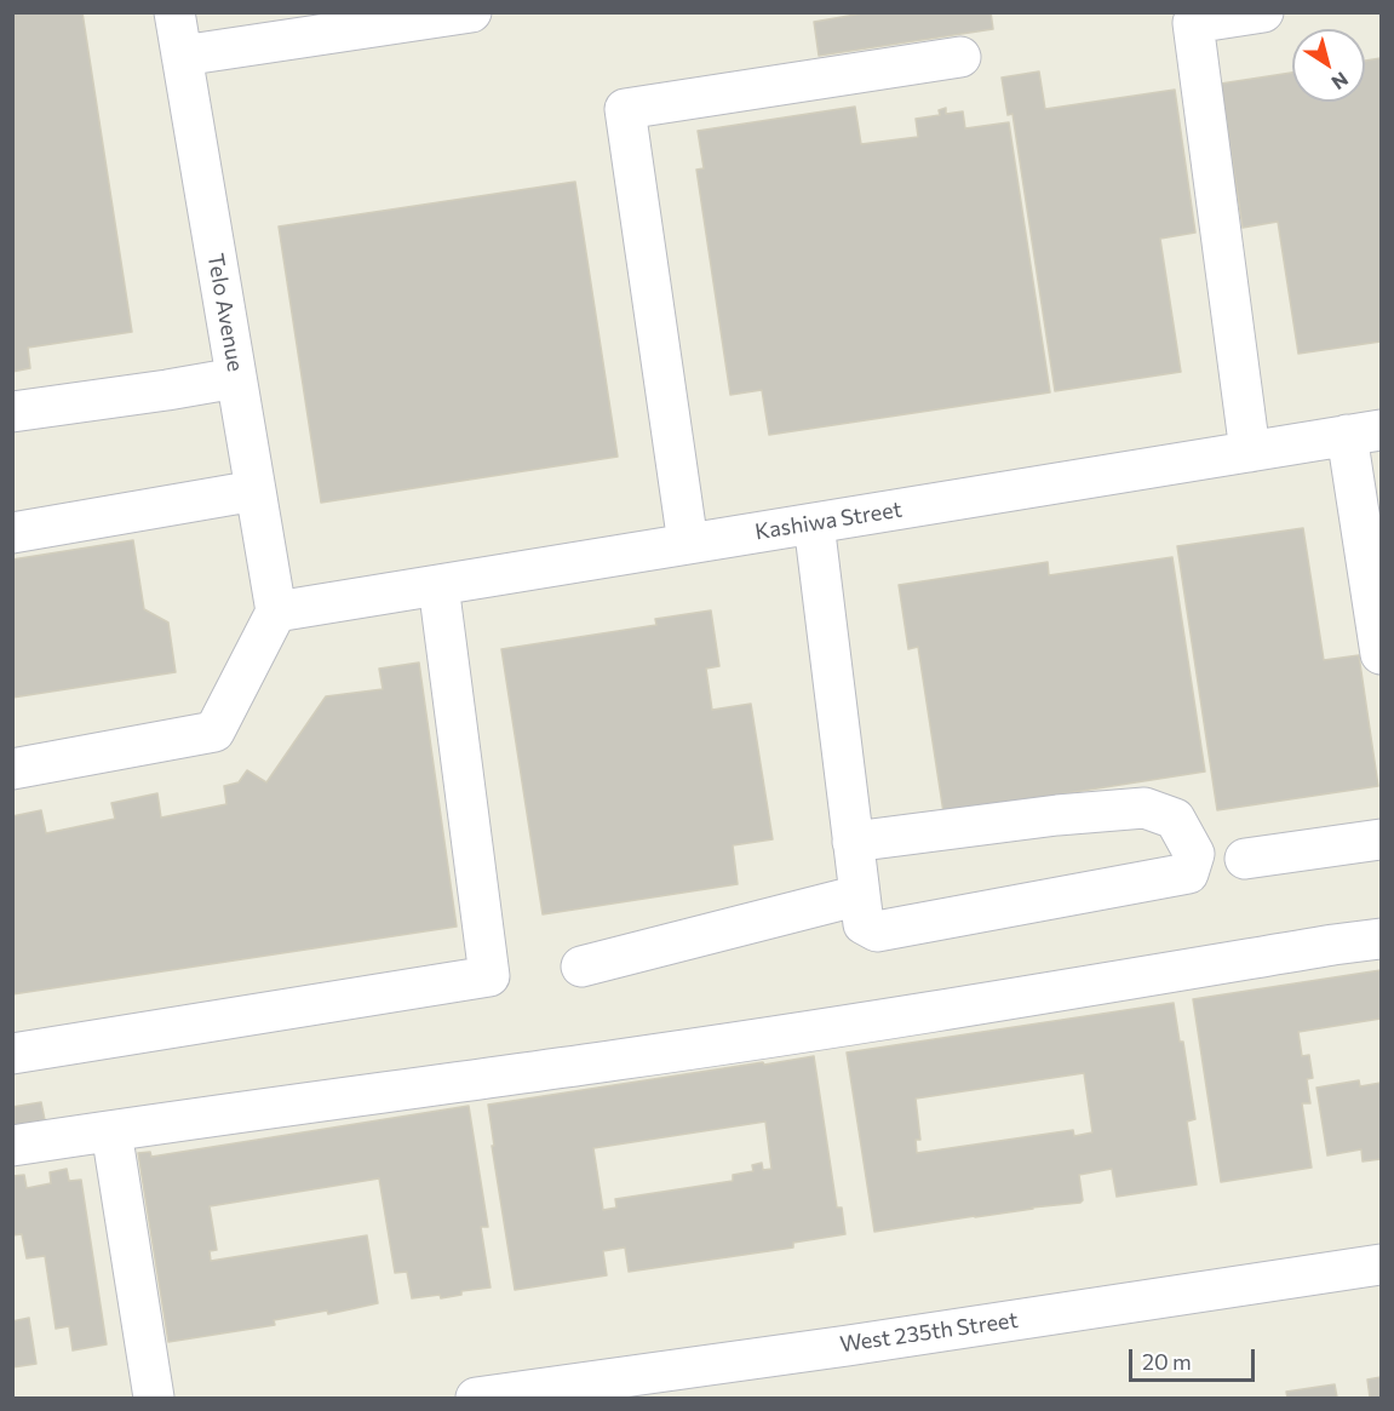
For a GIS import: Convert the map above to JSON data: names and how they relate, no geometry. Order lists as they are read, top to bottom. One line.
{"streets":{"street":["Telo Avenue","Kashiwa Street","West 235th Street"]},"crossings":[["Telo Avenue","Kashiwa Street"]],"scale_bar":"20 m","north":"bottom right"}
